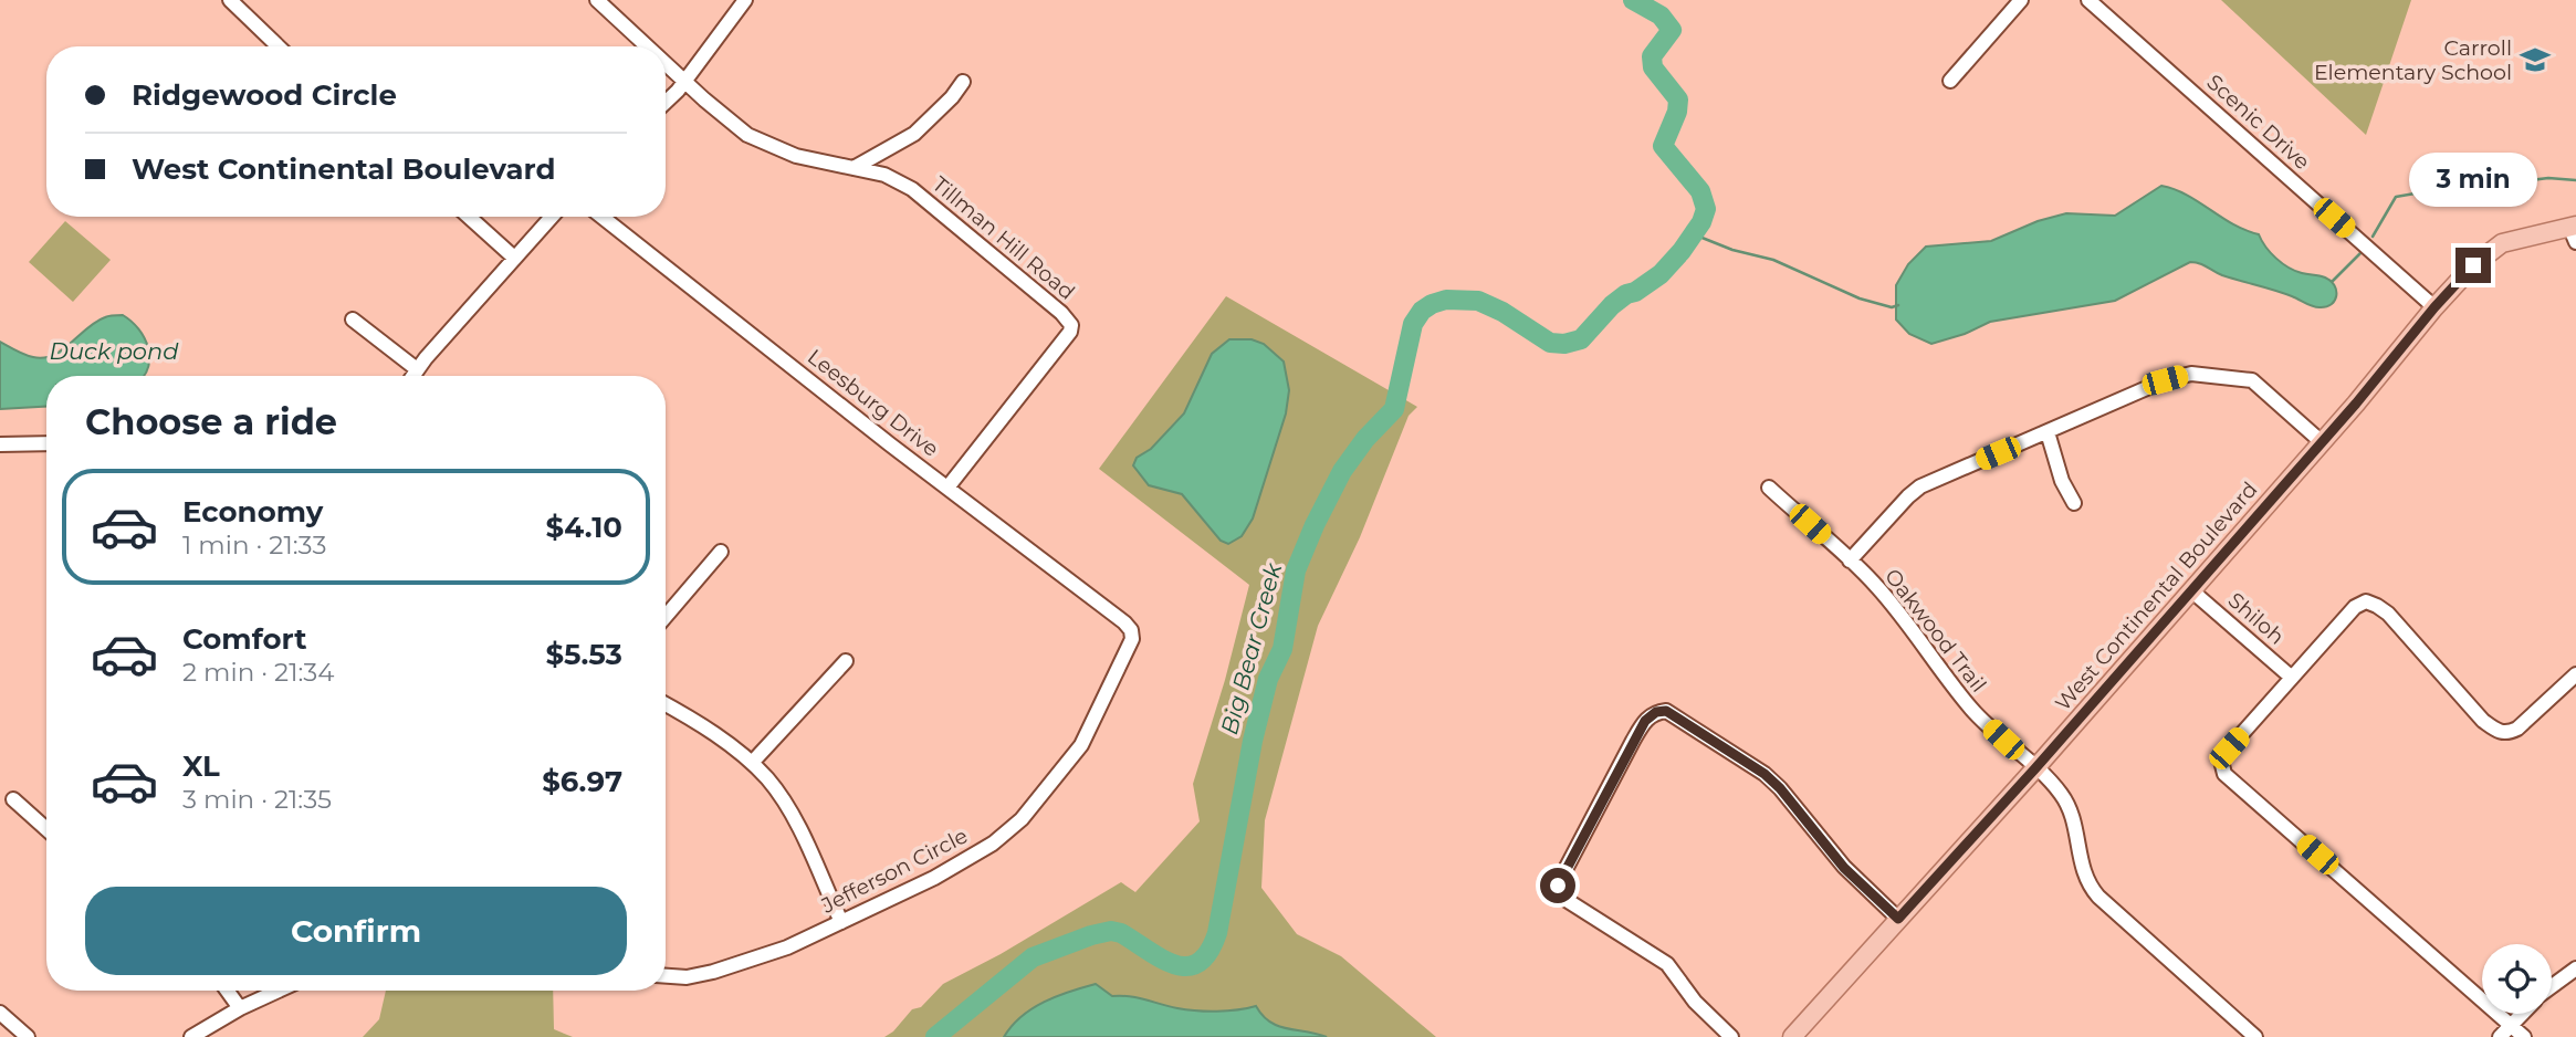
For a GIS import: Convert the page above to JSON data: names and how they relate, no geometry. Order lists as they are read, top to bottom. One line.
{"streets":{"main road":["West Continental Boulevard"],"street":["Scenic Drive","Tillman Hill Road","Leesburg Drive","Shiloh","Oakwood Trail","Jefferson Circle"]},"crossings":[["Scenic Drive","West Continental Boulevard"],["Tillman Hill Road","Leesburg Drive"],["Leesburg Drive","Jefferson Circle"],["West Continental Boulevard","Shiloh"],["West Continental Boulevard","Oakwood Trail"]],"water":["Duck pond","Big Bear Creek"],"places":{"school or university":["Carroll Elementary School"]},"page":{"banner":["Ridgewood Circle","West Continental Boulevard"],"bubble":"3 min","heading":"Choose a ride","list":[{"name":"Economy","note":"1 min · 21:33","value":"$4.10"},{"name":"Comfort","note":"2 min · 21:34","value":"$5.53"},{"name":"XL","note":"3 min · 21:35","value":"$6.97"}],"buttons":"Confirm"}}
